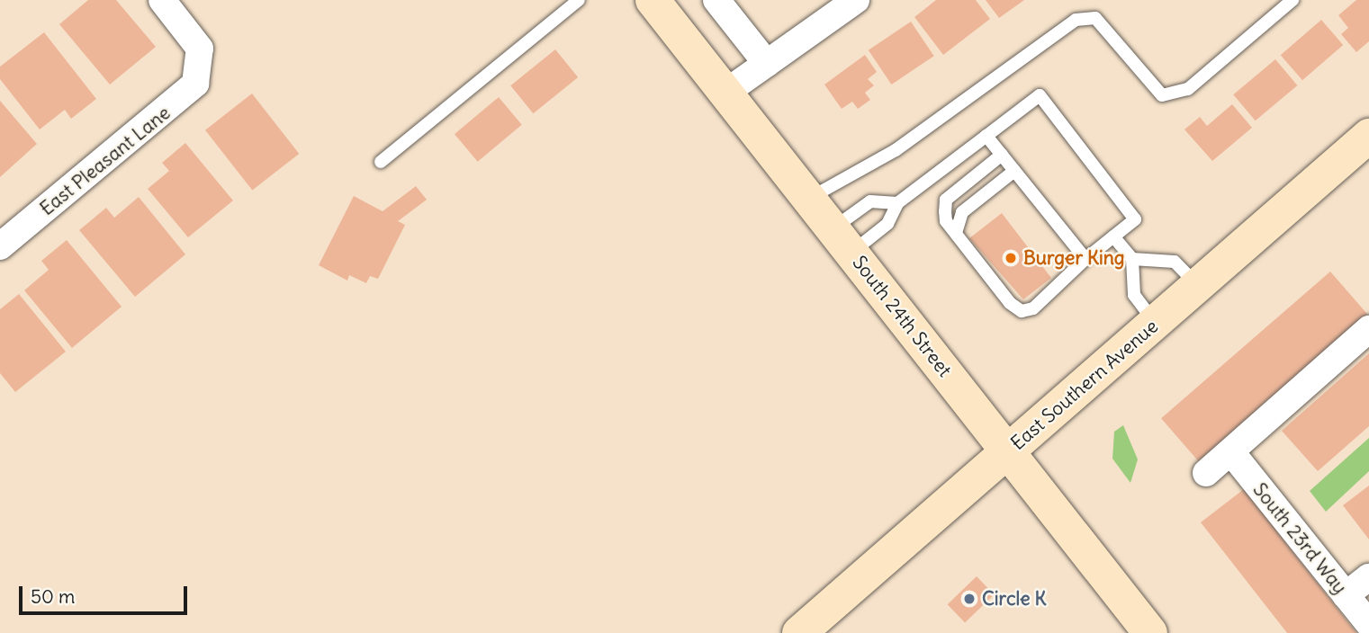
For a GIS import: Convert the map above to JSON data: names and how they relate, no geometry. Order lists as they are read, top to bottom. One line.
{"streets":{"main road":["South 24th Street","East Southern Avenue"],"street":["East Pleasant Lane","South 23rd Way"]},"crossings":[["South 24th Street","East Southern Avenue"]],"places":["Burger King","Circle K"],"scale_bar":"50 m"}
